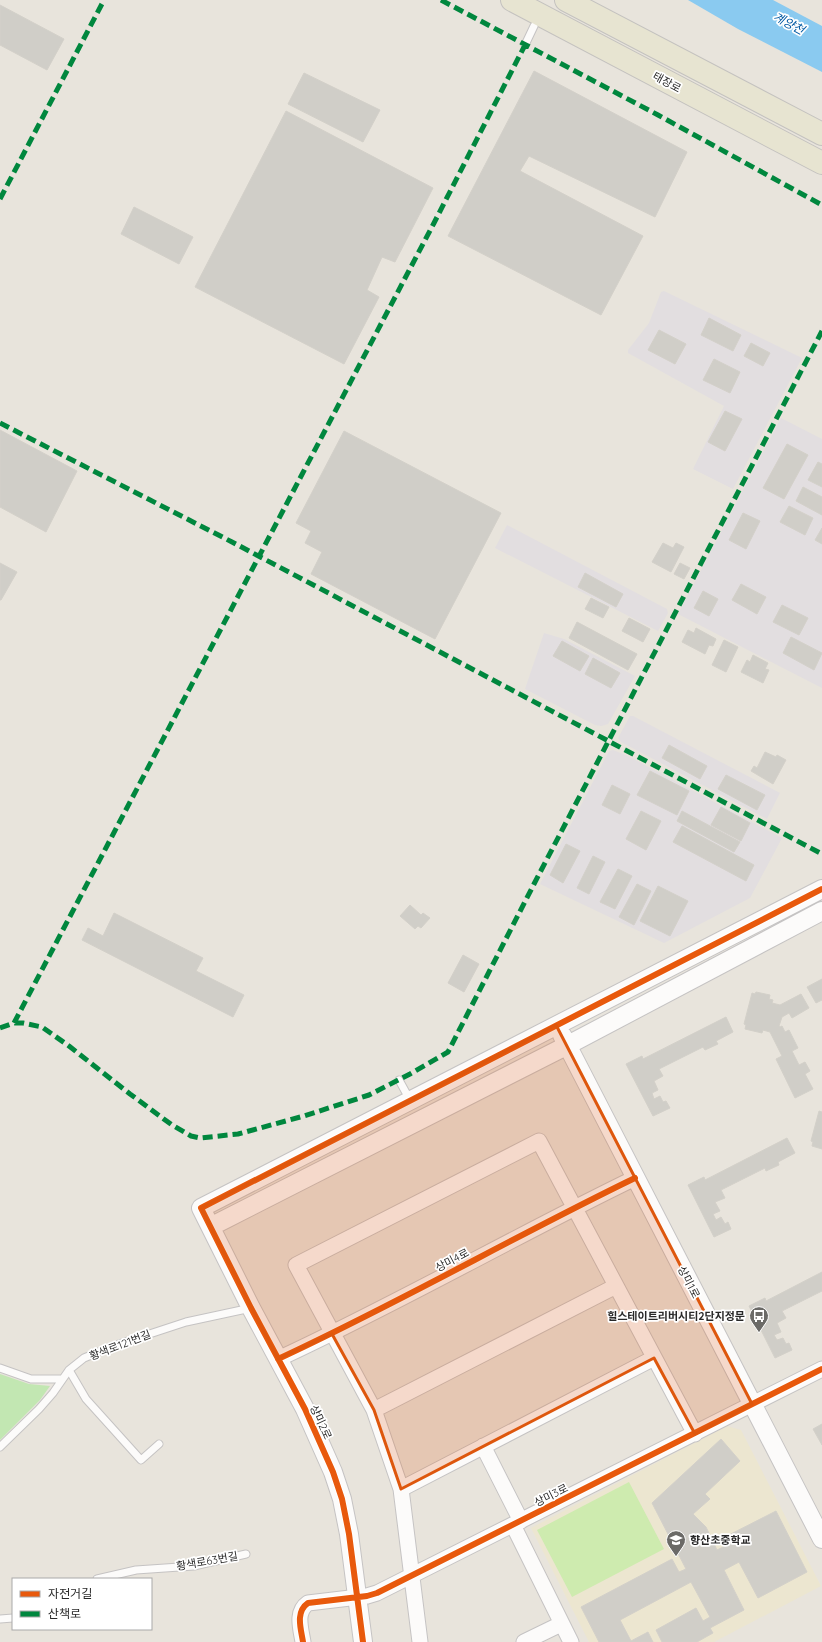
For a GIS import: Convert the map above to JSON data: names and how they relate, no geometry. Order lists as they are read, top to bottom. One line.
{"streets":{"main road":["태장로"],"street":["상미4로","상미1로","상미2로","상미3로"],"lane":["황색로121번길","황색로63번길"]},"crossings":[["상미4로","상미1로"],["상미4로","상미2로"],["상미1로","상미3로"],["황색로121번길","상미2로"],["상미2로","상미3로"]],"water":["계양천"],"places":{"bus stop":["힐스테이트리버시티2단지정문"],"school or university":["향산초중학교"]},"legend":["자전거길","산책로"]}
